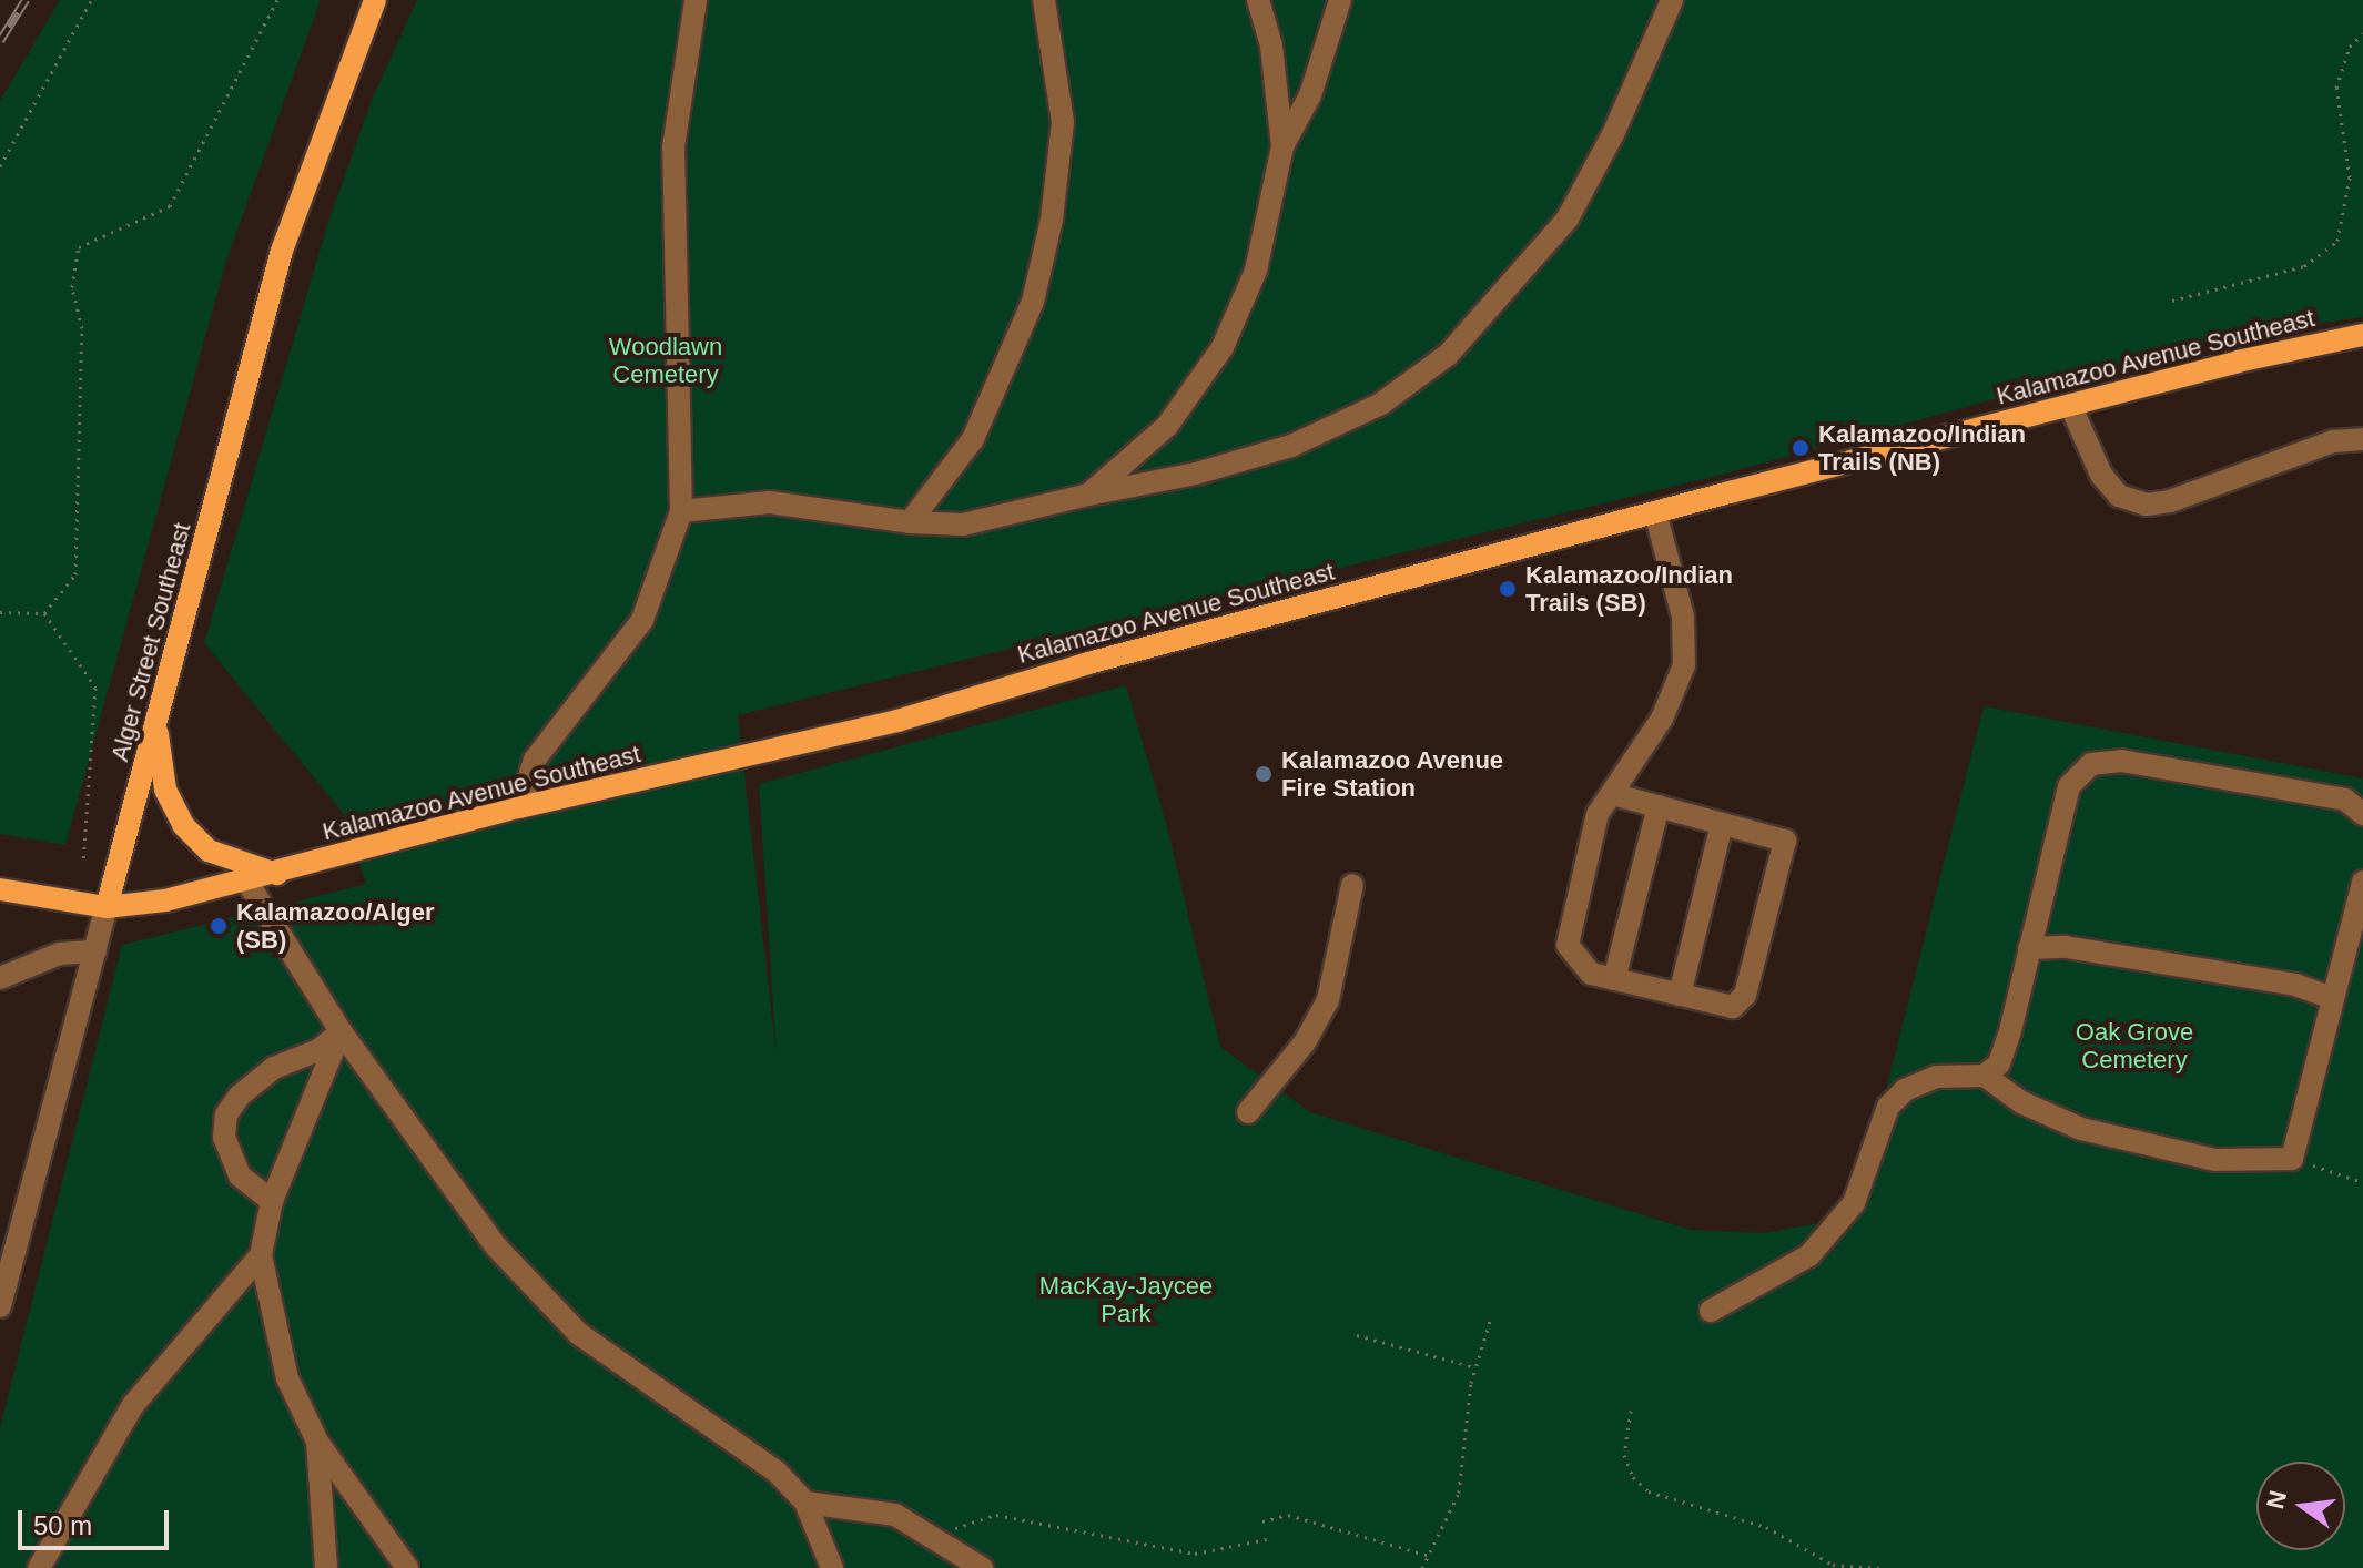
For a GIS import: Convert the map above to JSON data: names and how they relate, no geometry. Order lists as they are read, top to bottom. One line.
{"streets":{"main road":["Kalamazoo Avenue Southeast","Alger Street Southeast"]},"crossings":[["Kalamazoo Avenue Southeast","Alger Street Southeast"]],"parks":["Woodlawn Cemetery","Oak Grove Cemetery","MacKay-Jaycee Park"],"places":["Kalamazoo/Indian Trails (NB)","Kalamazoo/Indian Trails (SB)","Kalamazoo Avenue Fire Station","Kalamazoo/Alger (SB)"],"scale_bar":"50 m","north":"left"}
